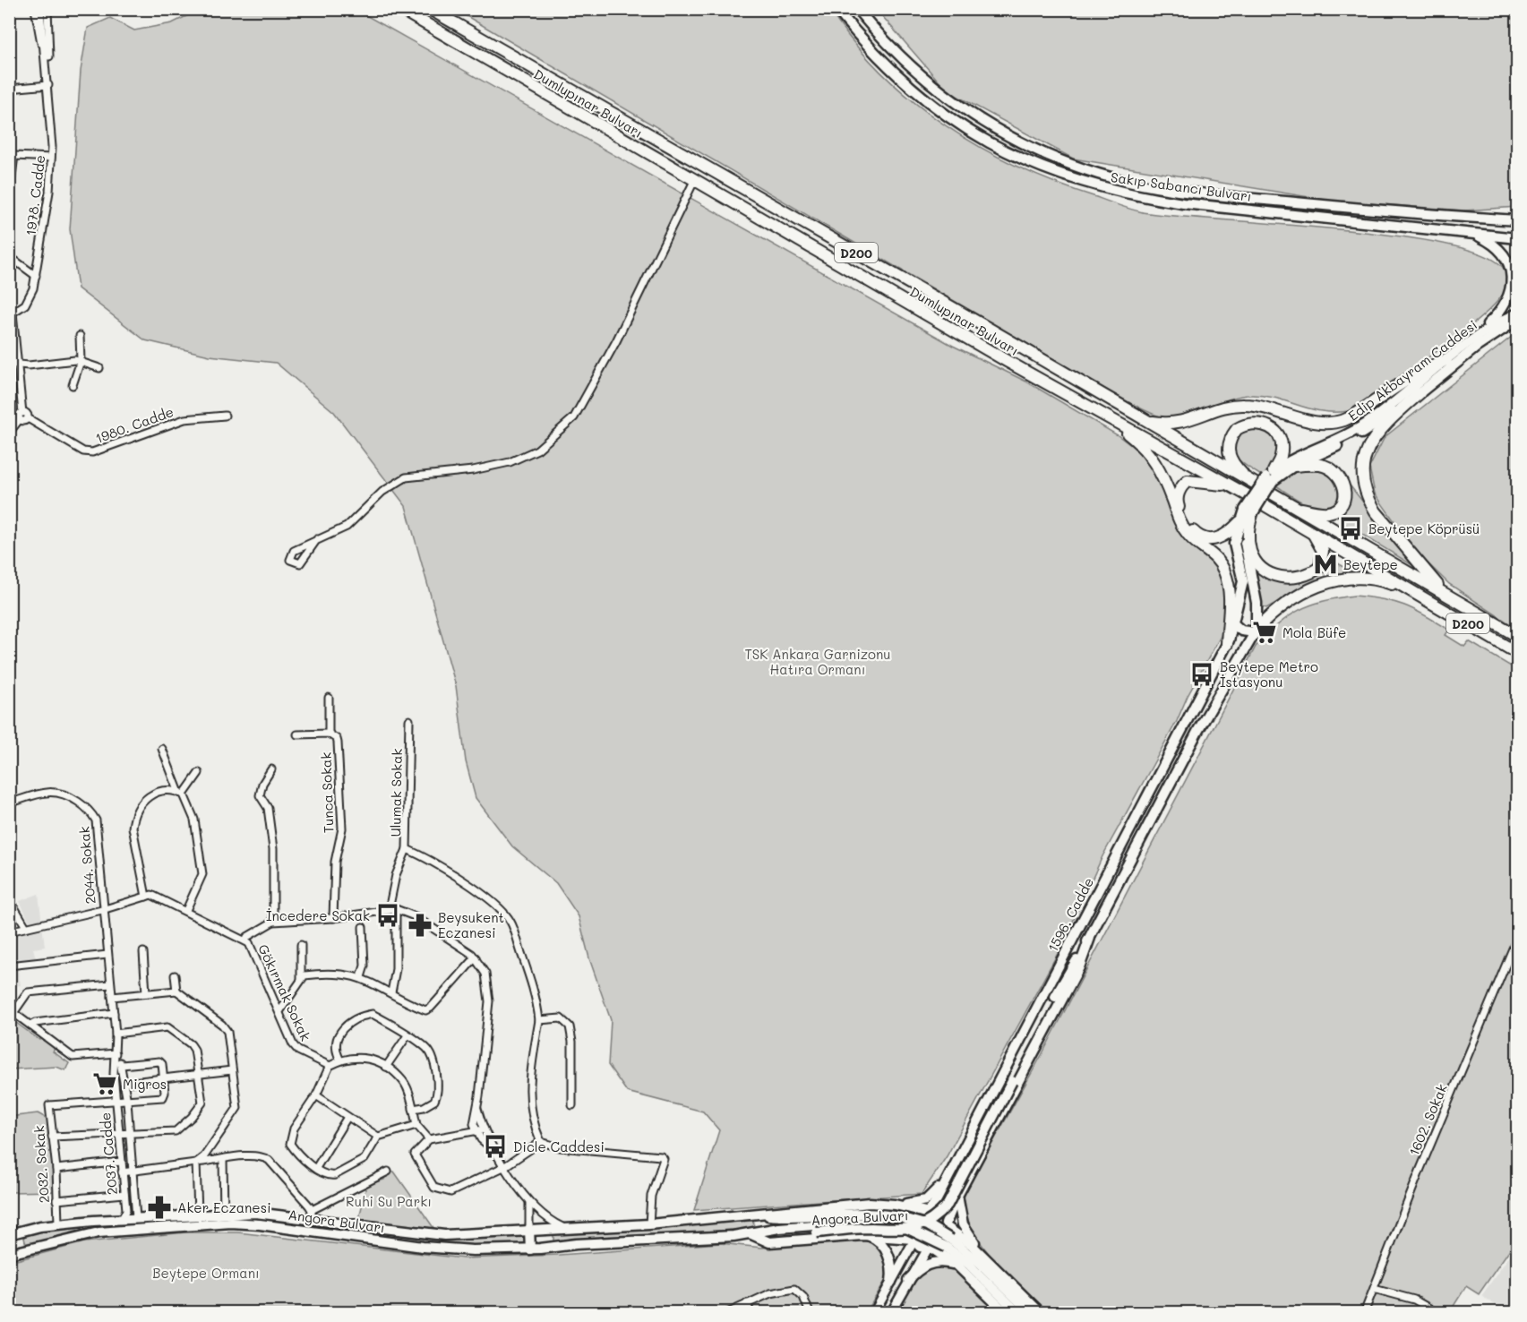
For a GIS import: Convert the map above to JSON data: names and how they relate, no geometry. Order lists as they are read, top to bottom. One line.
{"streets":{"highway":["Dumlupınar Bulvarı","D200"],"main road":["Sakıp Sabancı Bulvarı","Edip Akbayram Caddesi","1596. Cadde","Angora Bulvarı"],"street":["1978. Cadde","1980. Cadde","Tunca Sokak","Ulumak Sokak","2044. Sokak","Gökırmak Sokak","1602. Sokak","2037. Cadde","2032. Sokak"]},"crossings":[["2044. Sokak","2037. Cadde"],["1596. Cadde","Angora Bulvarı"],["2037. Cadde","2032. Sokak"],["2037. Cadde","Angora Bulvarı"],["2032. Sokak","Angora Bulvarı"]],"parks":["TSK Ankara Garnizonu Hatıra Ormanı","Ruhi Su Parkı","Beytepe Ormanı"],"places":{"bus stop":["Beytepe Köprüsü","Beytepe Metro İstasyonu","İncedere Sokak","Dicle Caddesi"],"metro station":["Beytepe"],"supermarket":["Mola Büfe","Migros"],"pharmacy":["Beysukent Eczanesi","Aker Eczanesi"]}}
